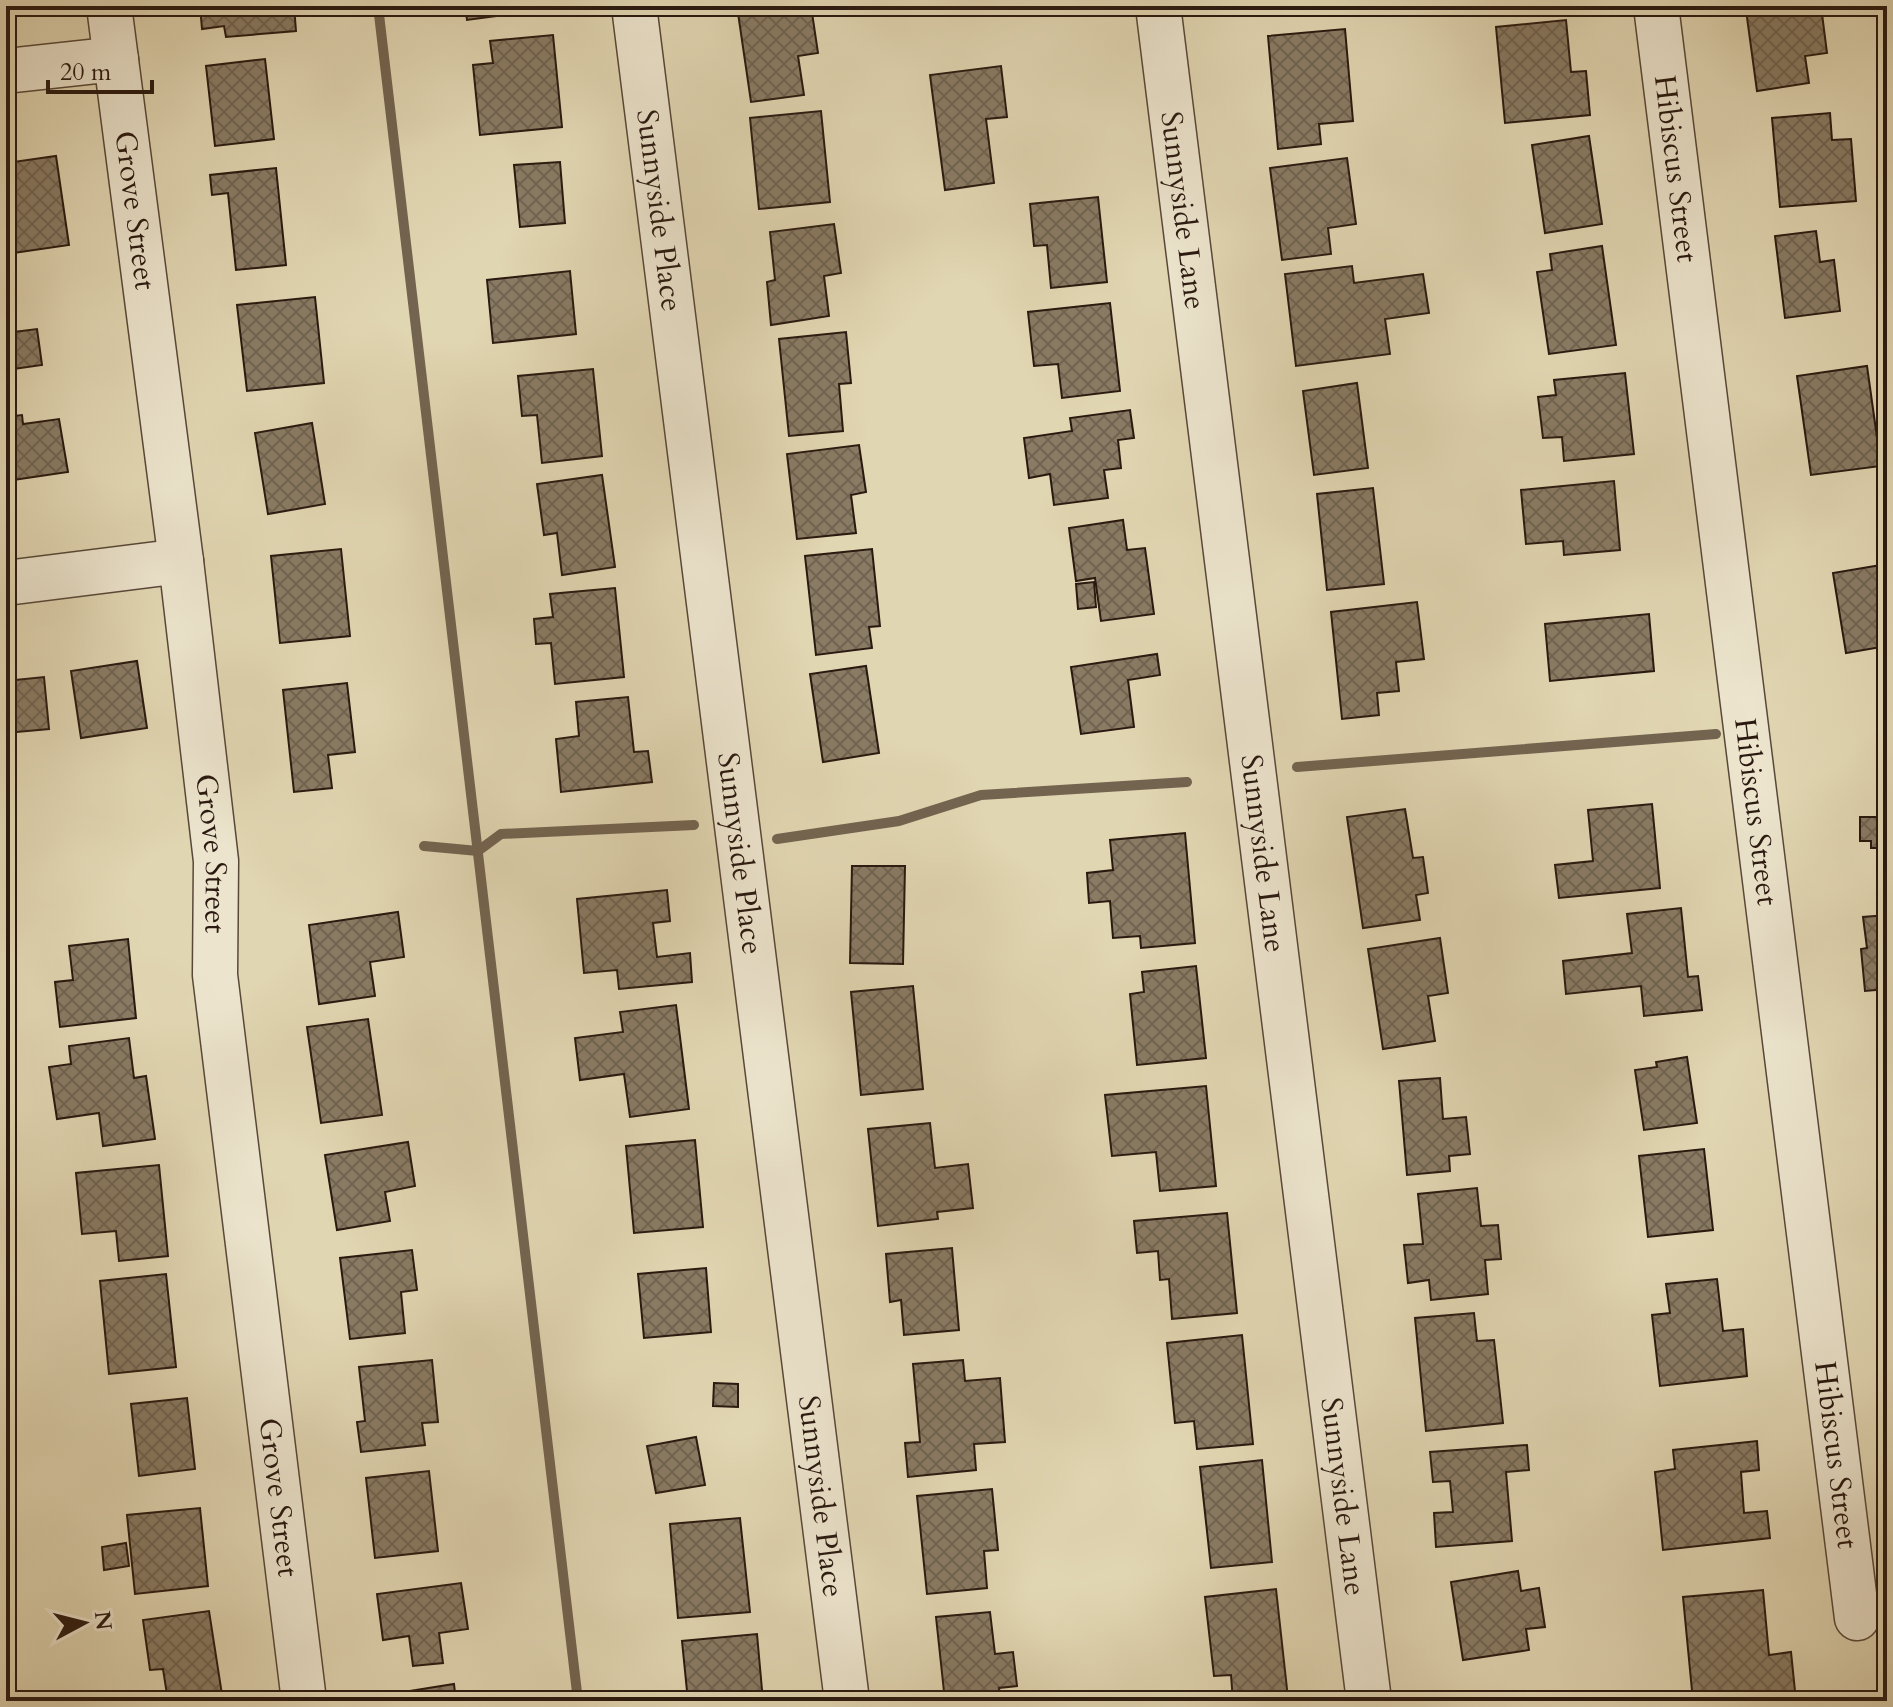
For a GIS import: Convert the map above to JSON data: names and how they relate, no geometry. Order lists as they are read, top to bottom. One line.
{"streets":{"street":["Hibiscus Street","Grove Street","Sunnyside Lane","Sunnyside Place"]},"scale_bar":"20 m","north":"right"}
